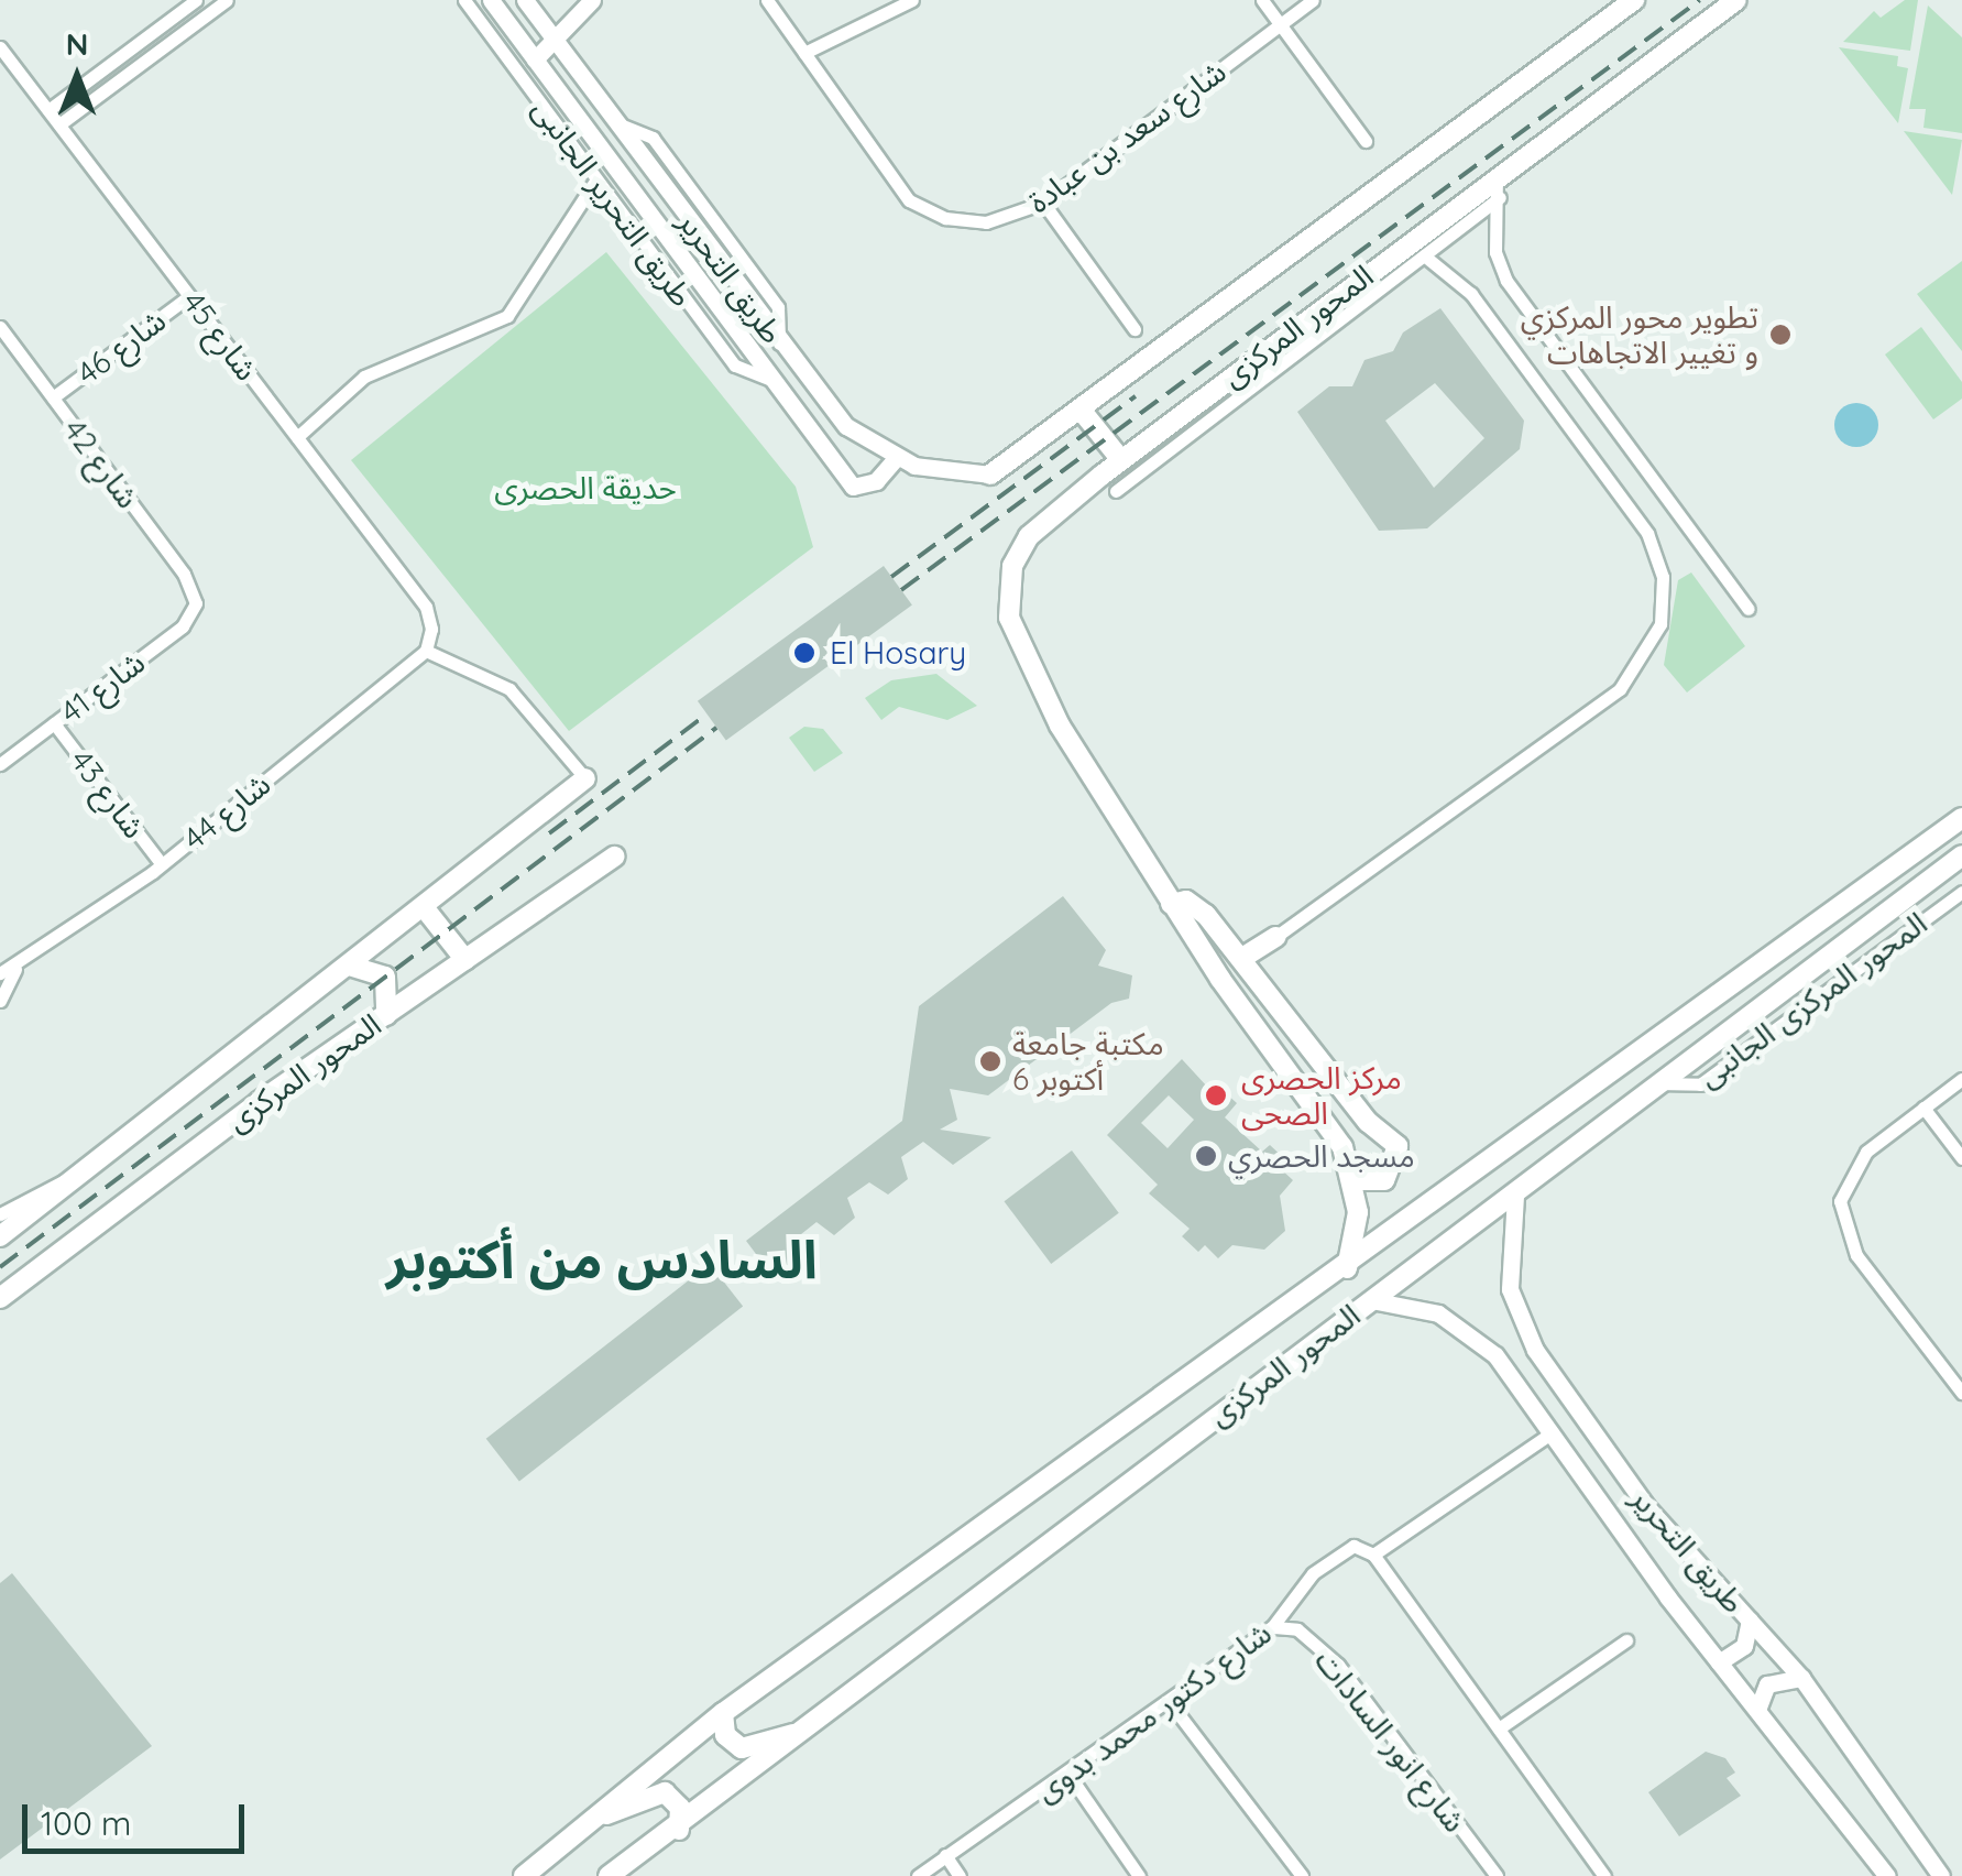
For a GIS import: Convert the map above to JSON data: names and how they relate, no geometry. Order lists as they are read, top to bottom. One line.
{"streets":{"main road":["المحور المركزى"],"street":["شارع سعد بن عبادة","طريق التحرير الجانبى","طريق التحرير","شارع 45","شارع 46","شارع 42","شارع 41","شارع 43","شارع 44","المحور المركزى الجانبى","شارع دكتور محمد بدوى","شارع انور السادات"]},"crossings":[["طريق التحرير الجانبى","طريق التحرير"],["طريق التحرير","المحور المركزى"],["المحور المركزى","المحور المركزى الجانبى"],["شارع 45","شارع 46"],["شارع 45","شارع 44"],["شارع 46","شارع 42"],["شارع 42","شارع 41"],["شارع 41","شارع 43"],["شارع 43","شارع 44"],["شارع دكتور محمد بدوى","شارع انور السادات"]],"districts":["السادس من أكتوبر"],"parks":["حديقة الحصرى"],"places":["تطوير محور المركزي و تغيير الاتجاهات","El Hosary","مكتبة جامعة 6 أكتوبر","مركز الحصرى الصحى","مسجد الحصري"],"scale_bar":"100 m","north":"top"}
